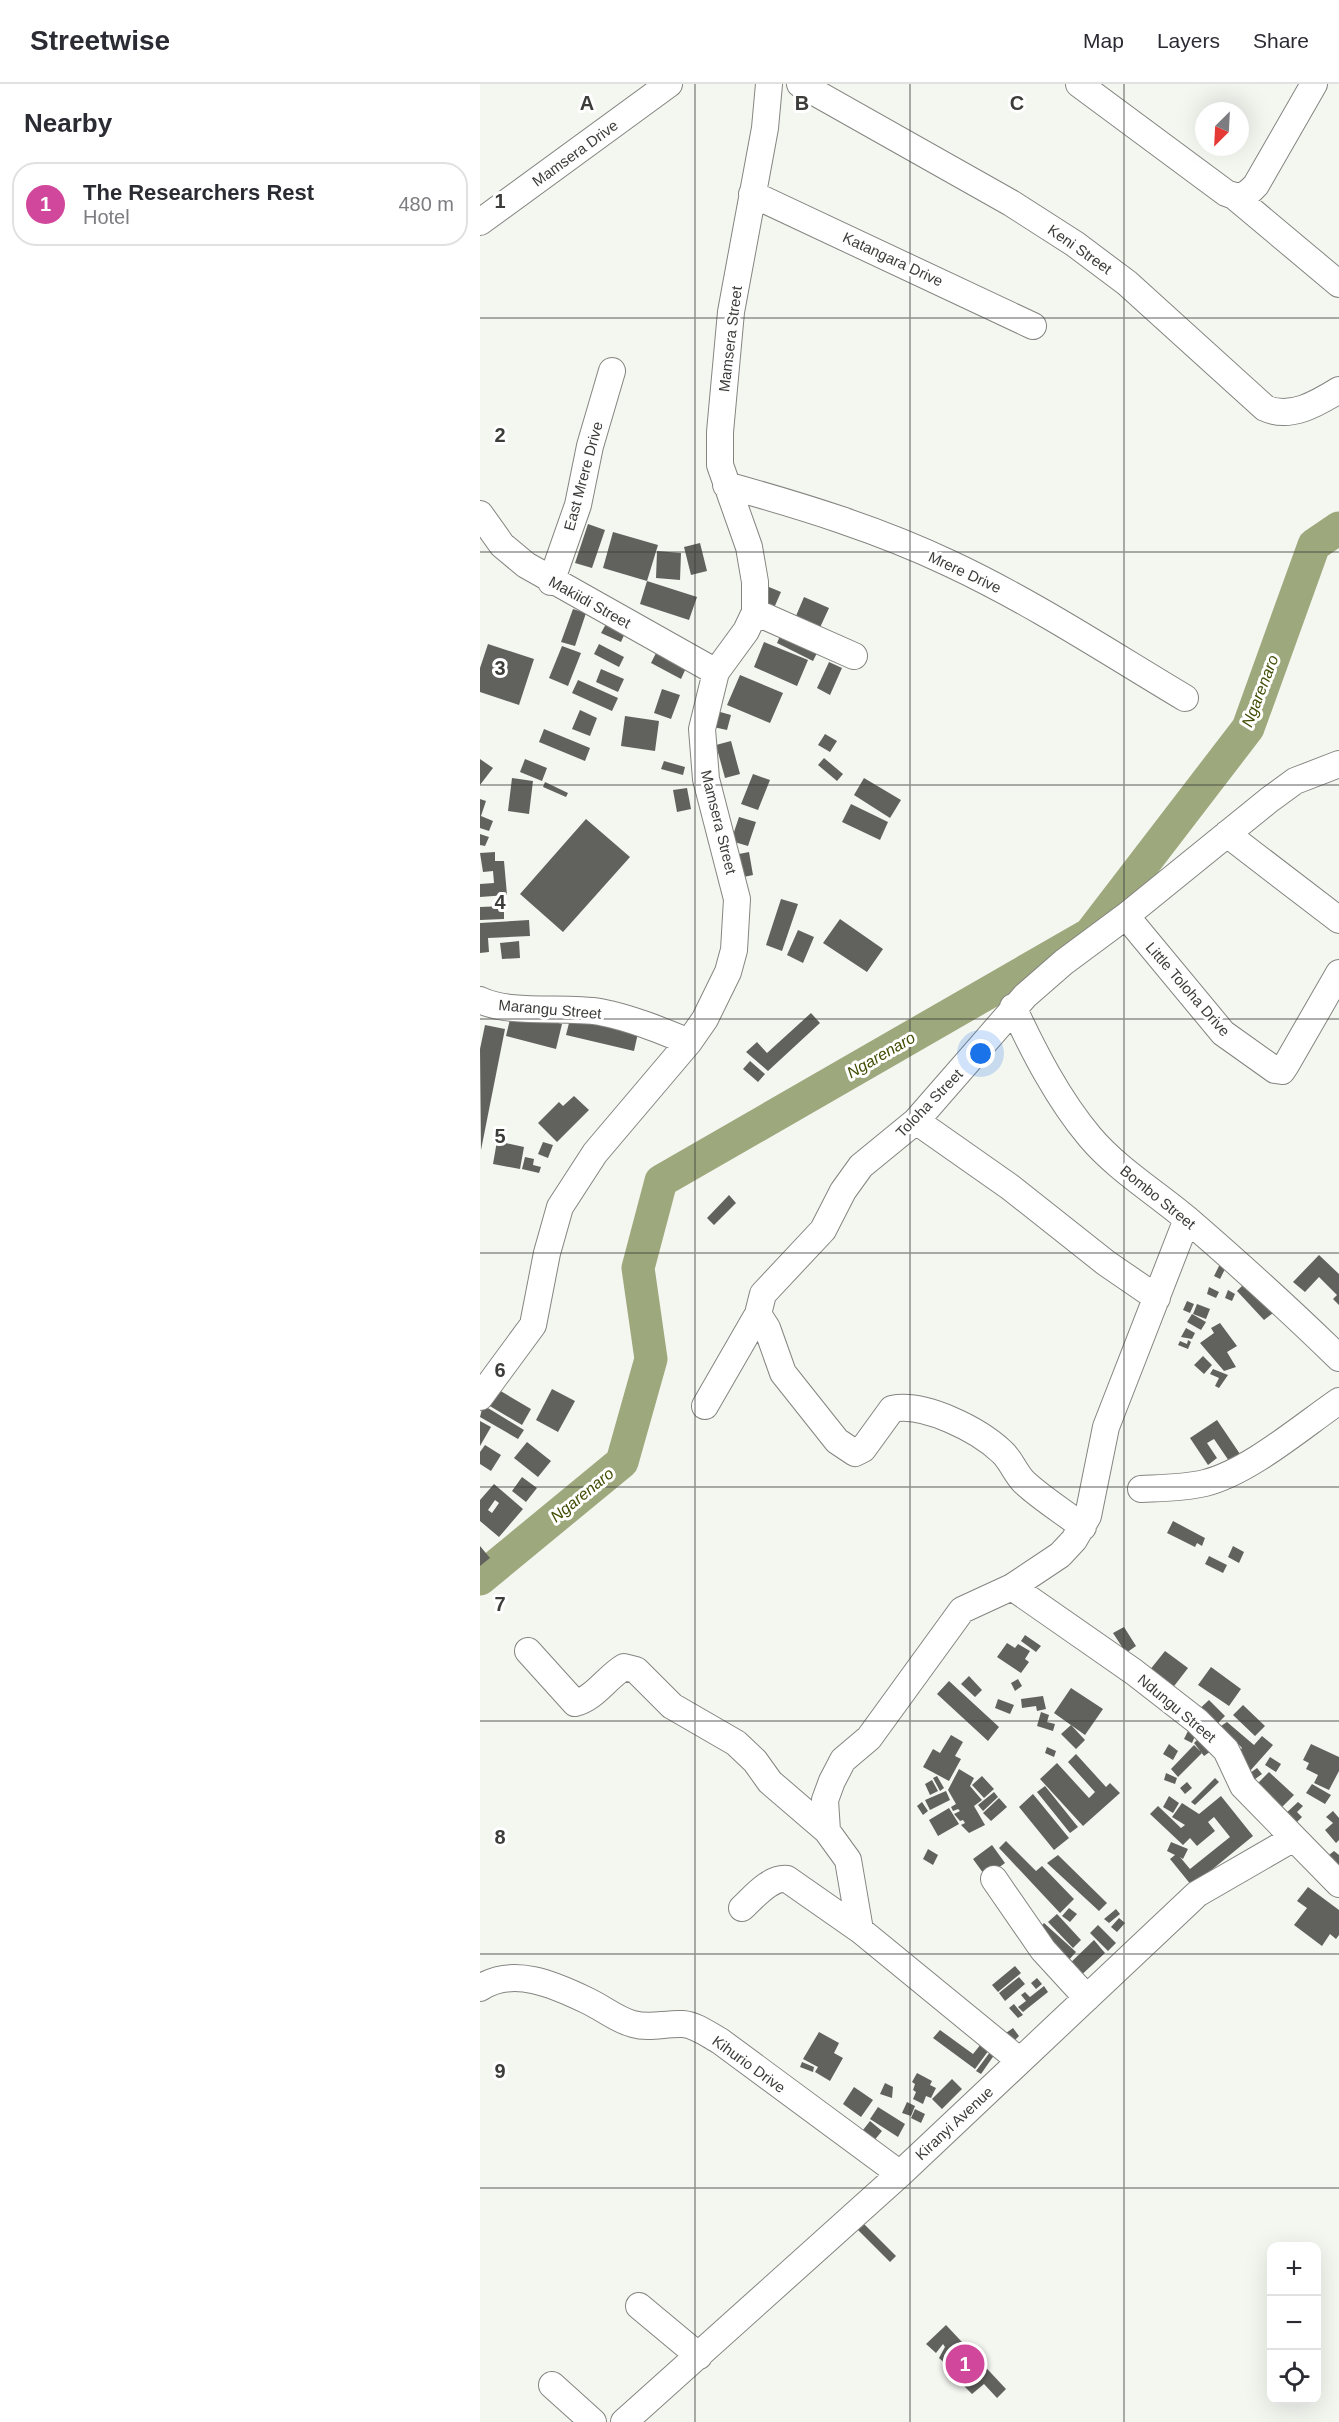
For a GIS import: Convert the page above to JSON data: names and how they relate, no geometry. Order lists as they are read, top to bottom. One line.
{"streets":{"street":["Mamsera Drive","Keni Street","Katangara Drive","Mamsera Street","East Mrere Drive","Mrere Drive","Makiidi Street","Little Toloha Drive","Marangu Street","Toloha Street","Bombo Street","Ndungu Street","Kihurio Drive","Kiranyi Avenue"]},"crossings":[["Katangara Drive","Mamsera Street"],["Mamsera Street","Mrere Drive"],["Mamsera Street","Makiidi Street"],["Mamsera Street","Marangu Street"],["East Mrere Drive","Makiidi Street"],["Little Toloha Drive","Toloha Street"],["Toloha Street","Bombo Street"],["Ndungu Street","Kiranyi Avenue"],["Kihurio Drive","Kiranyi Avenue"]],"water":["Ngarenaro"],"north":"bottom left","page":{"header":"Streetwise","nav":["Map","Layers","Share"],"heading":"Nearby","list":[{"mark":"1","name":"The Researchers Rest","note":"Hotel","value":"480 m"}],"map_buttons":["+","−"],"pins":"1"},"grid":{"columns":["A","B","C"],"rows":["1","2","3","4","5","6","7","8","9"]}}
